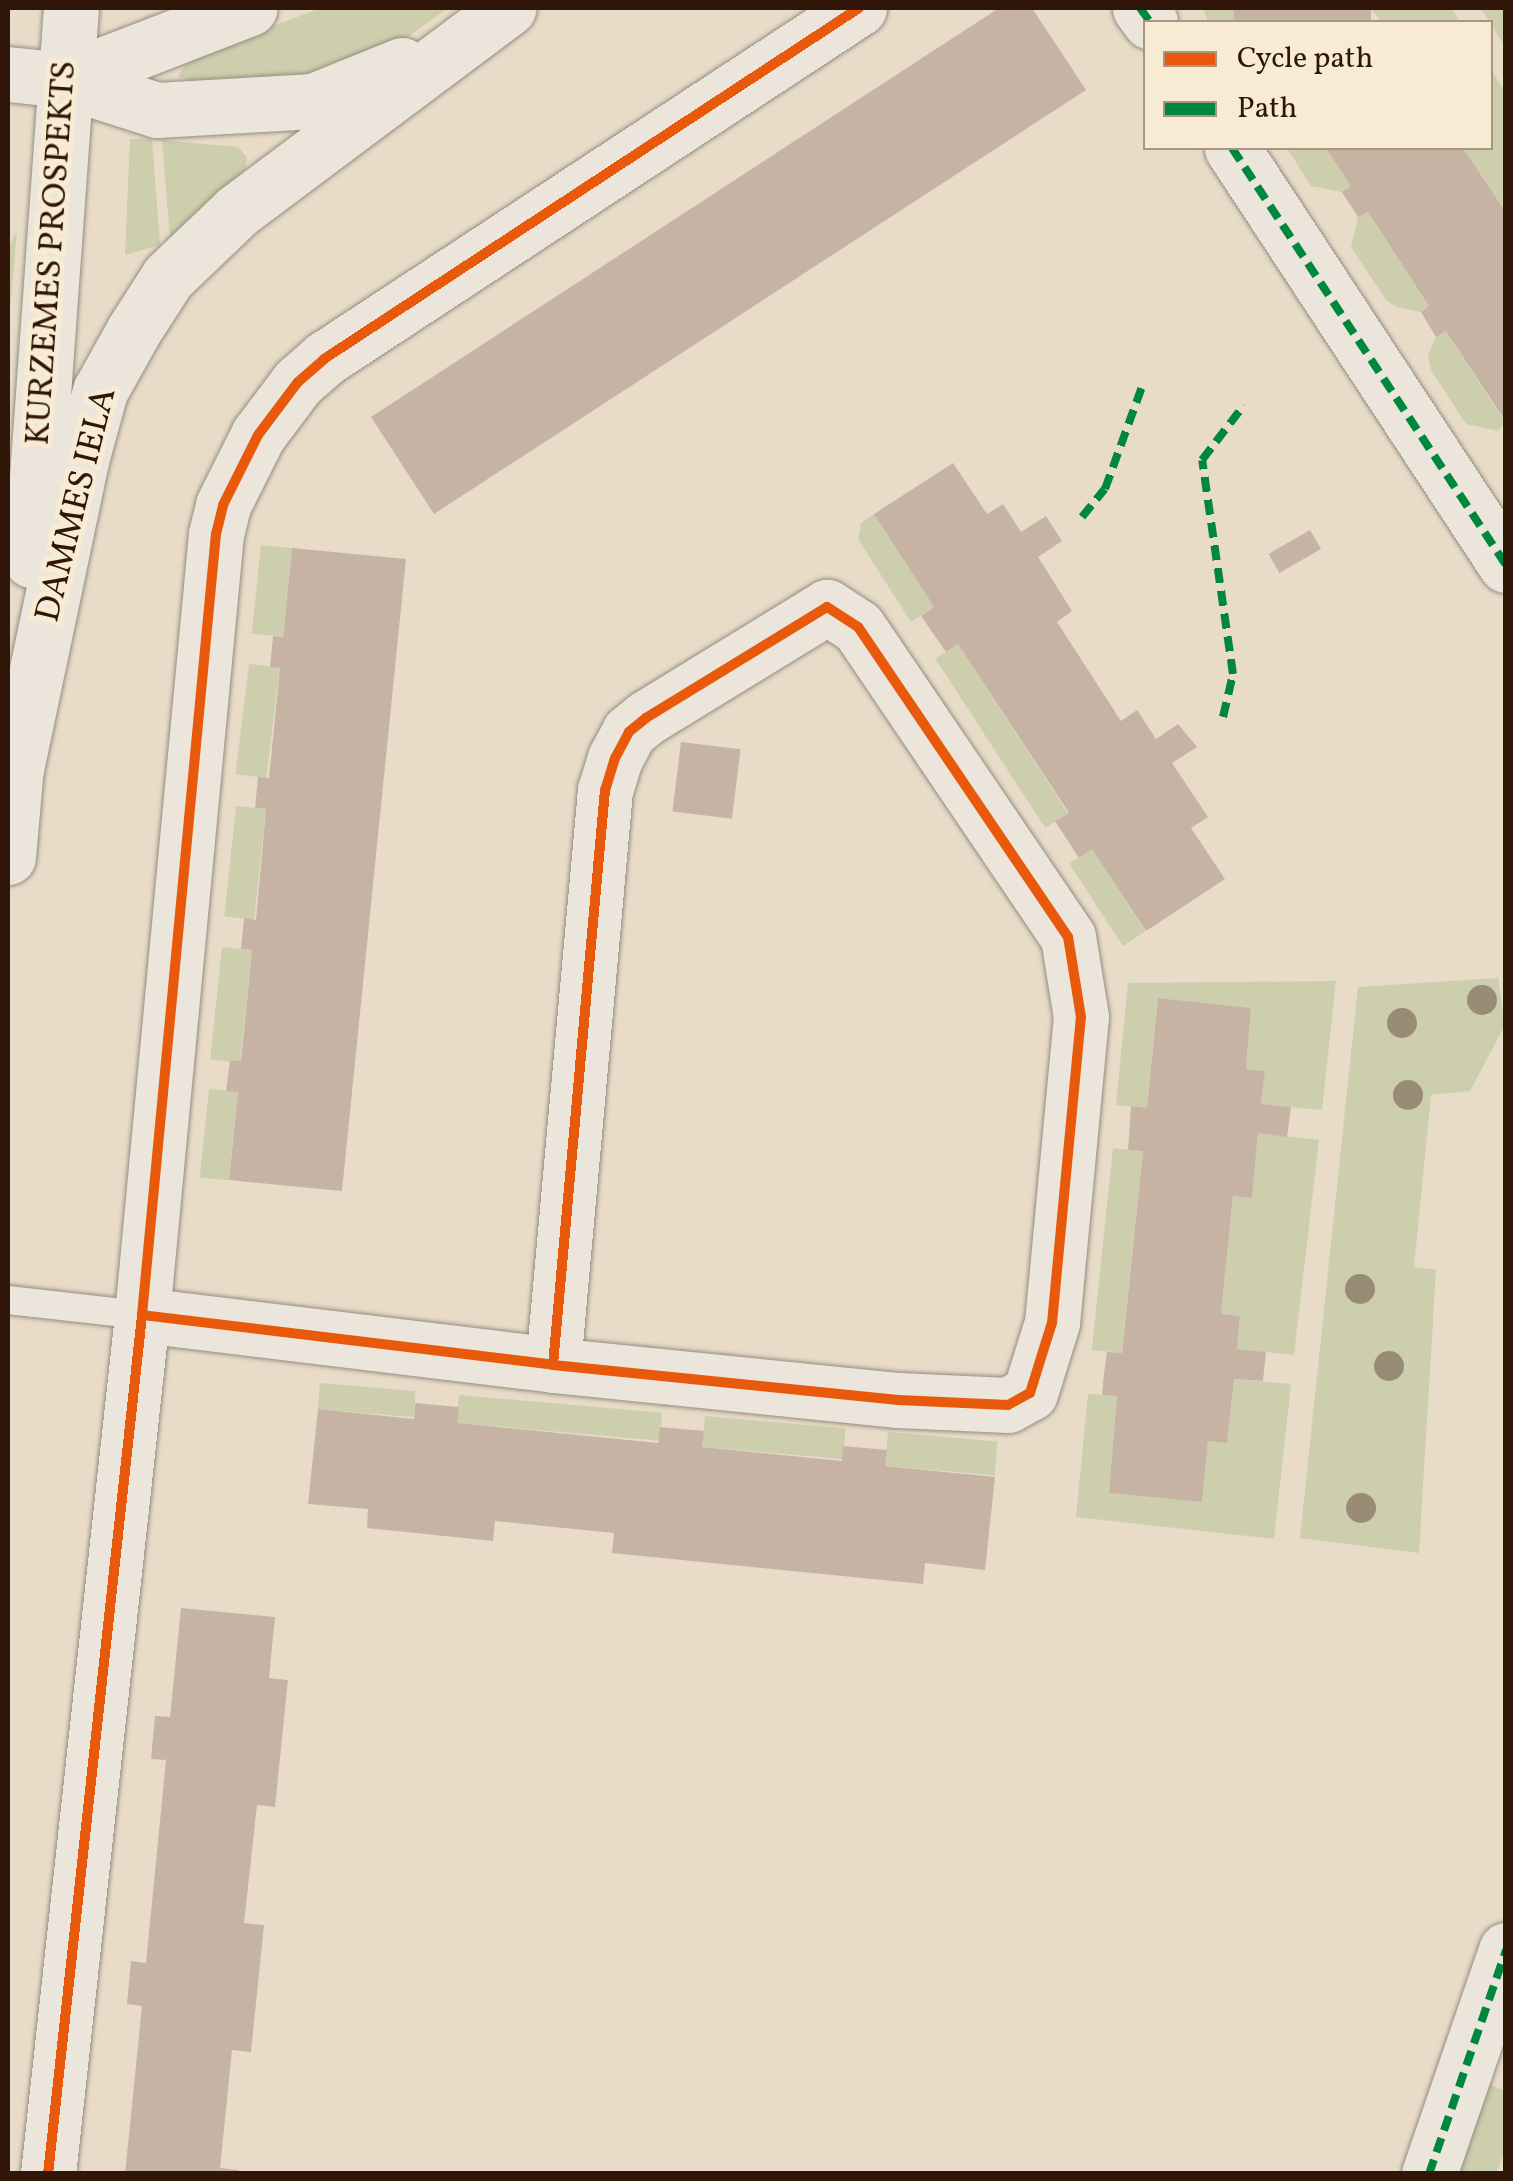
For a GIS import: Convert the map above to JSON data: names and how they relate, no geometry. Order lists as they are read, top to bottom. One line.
{"streets":{"street":["KURZEMES PROSPEKTS","DAMMES IELA"]},"crossings":[["KURZEMES PROSPEKTS","DAMMES IELA"]],"legend":["Cycle path","Path"]}
